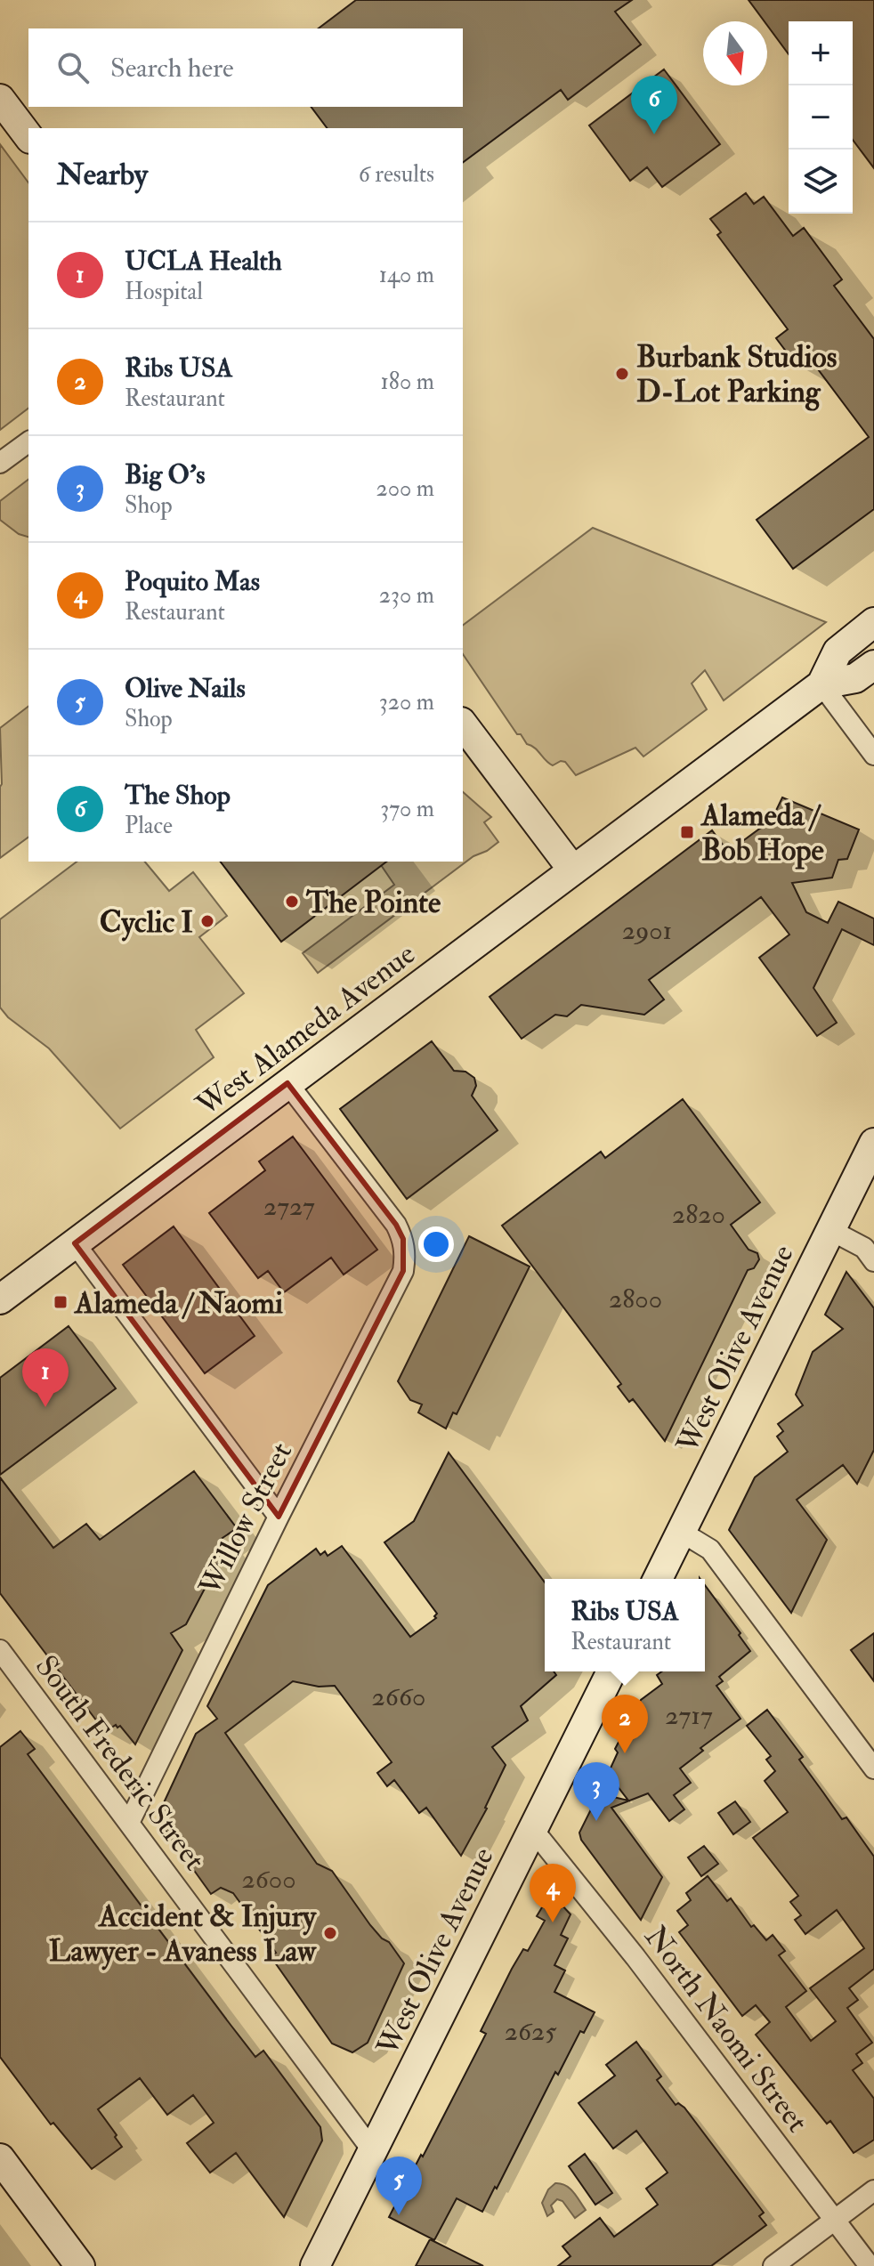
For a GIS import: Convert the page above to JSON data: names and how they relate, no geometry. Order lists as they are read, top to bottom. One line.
{"streets":{"main road":["West Alameda Avenue","West Olive Avenue"],"street":["Willow Street","South Frederic Street","North Naomi Street"]},"crossings":[["West Alameda Avenue","Willow Street"],["West Olive Avenue","South Frederic Street"],["West Olive Avenue","North Naomi Street"],["Willow Street","South Frederic Street"]],"places":{"other":["Burbank Studios D-Lot Parking","The Pointe","Cyclic I","Accident & Injury Lawyer - Avaness Law"],"transit":["Alameda / Bob Hope","Alameda / Naomi"]},"house_numbers":["2901","2727","2820","2800","2660","2717","2600","2625"],"north":"bottom","page":{"map_buttons":["+","−"],"search":"Search here","pins":["6","1","2","3","4","5"],"heading":["Nearby","6 results"],"list":[{"mark":"1","name":"UCLA Health","note":"Hospital","value":"140 m"},{"mark":"2","name":"Ribs USA","note":"Restaurant","value":"180 m"},{"mark":"3","name":"Big O's","note":"Shop","value":"200 m"},{"mark":"4","name":"Poquito Mas","note":"Restaurant","value":"230 m"},{"mark":"5","name":"Olive Nails","note":"Shop","value":"320 m"},{"mark":"6","name":"The Shop","note":"Place","value":"370 m"}],"popup":["Ribs USA","Restaurant"]}}
